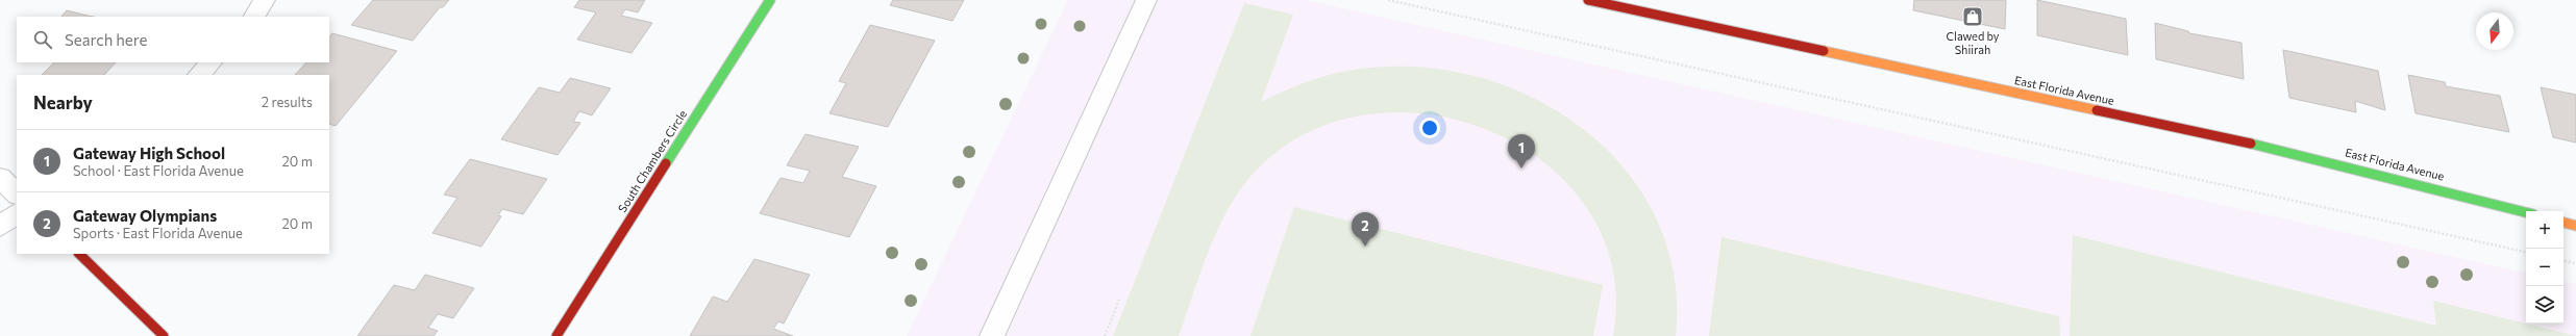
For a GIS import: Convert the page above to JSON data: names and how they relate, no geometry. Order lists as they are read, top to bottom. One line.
{"streets":{"street":["East Florida Avenue","South Chambers Circle"]},"places":{"shop":["Clawed by Shiirah"]},"north":"bottom","page":{"search":"Search here","heading":["Nearby","2 results"],"list":[{"mark":"1","name":"Gateway High School","note":"School · East Florida Avenue","value":"20 m"},{"mark":"2","name":"Gateway Olympians","note":"Sports · East Florida Avenue","value":"20 m"}],"pins":["1","2"],"map_buttons":["+","−"]}}
